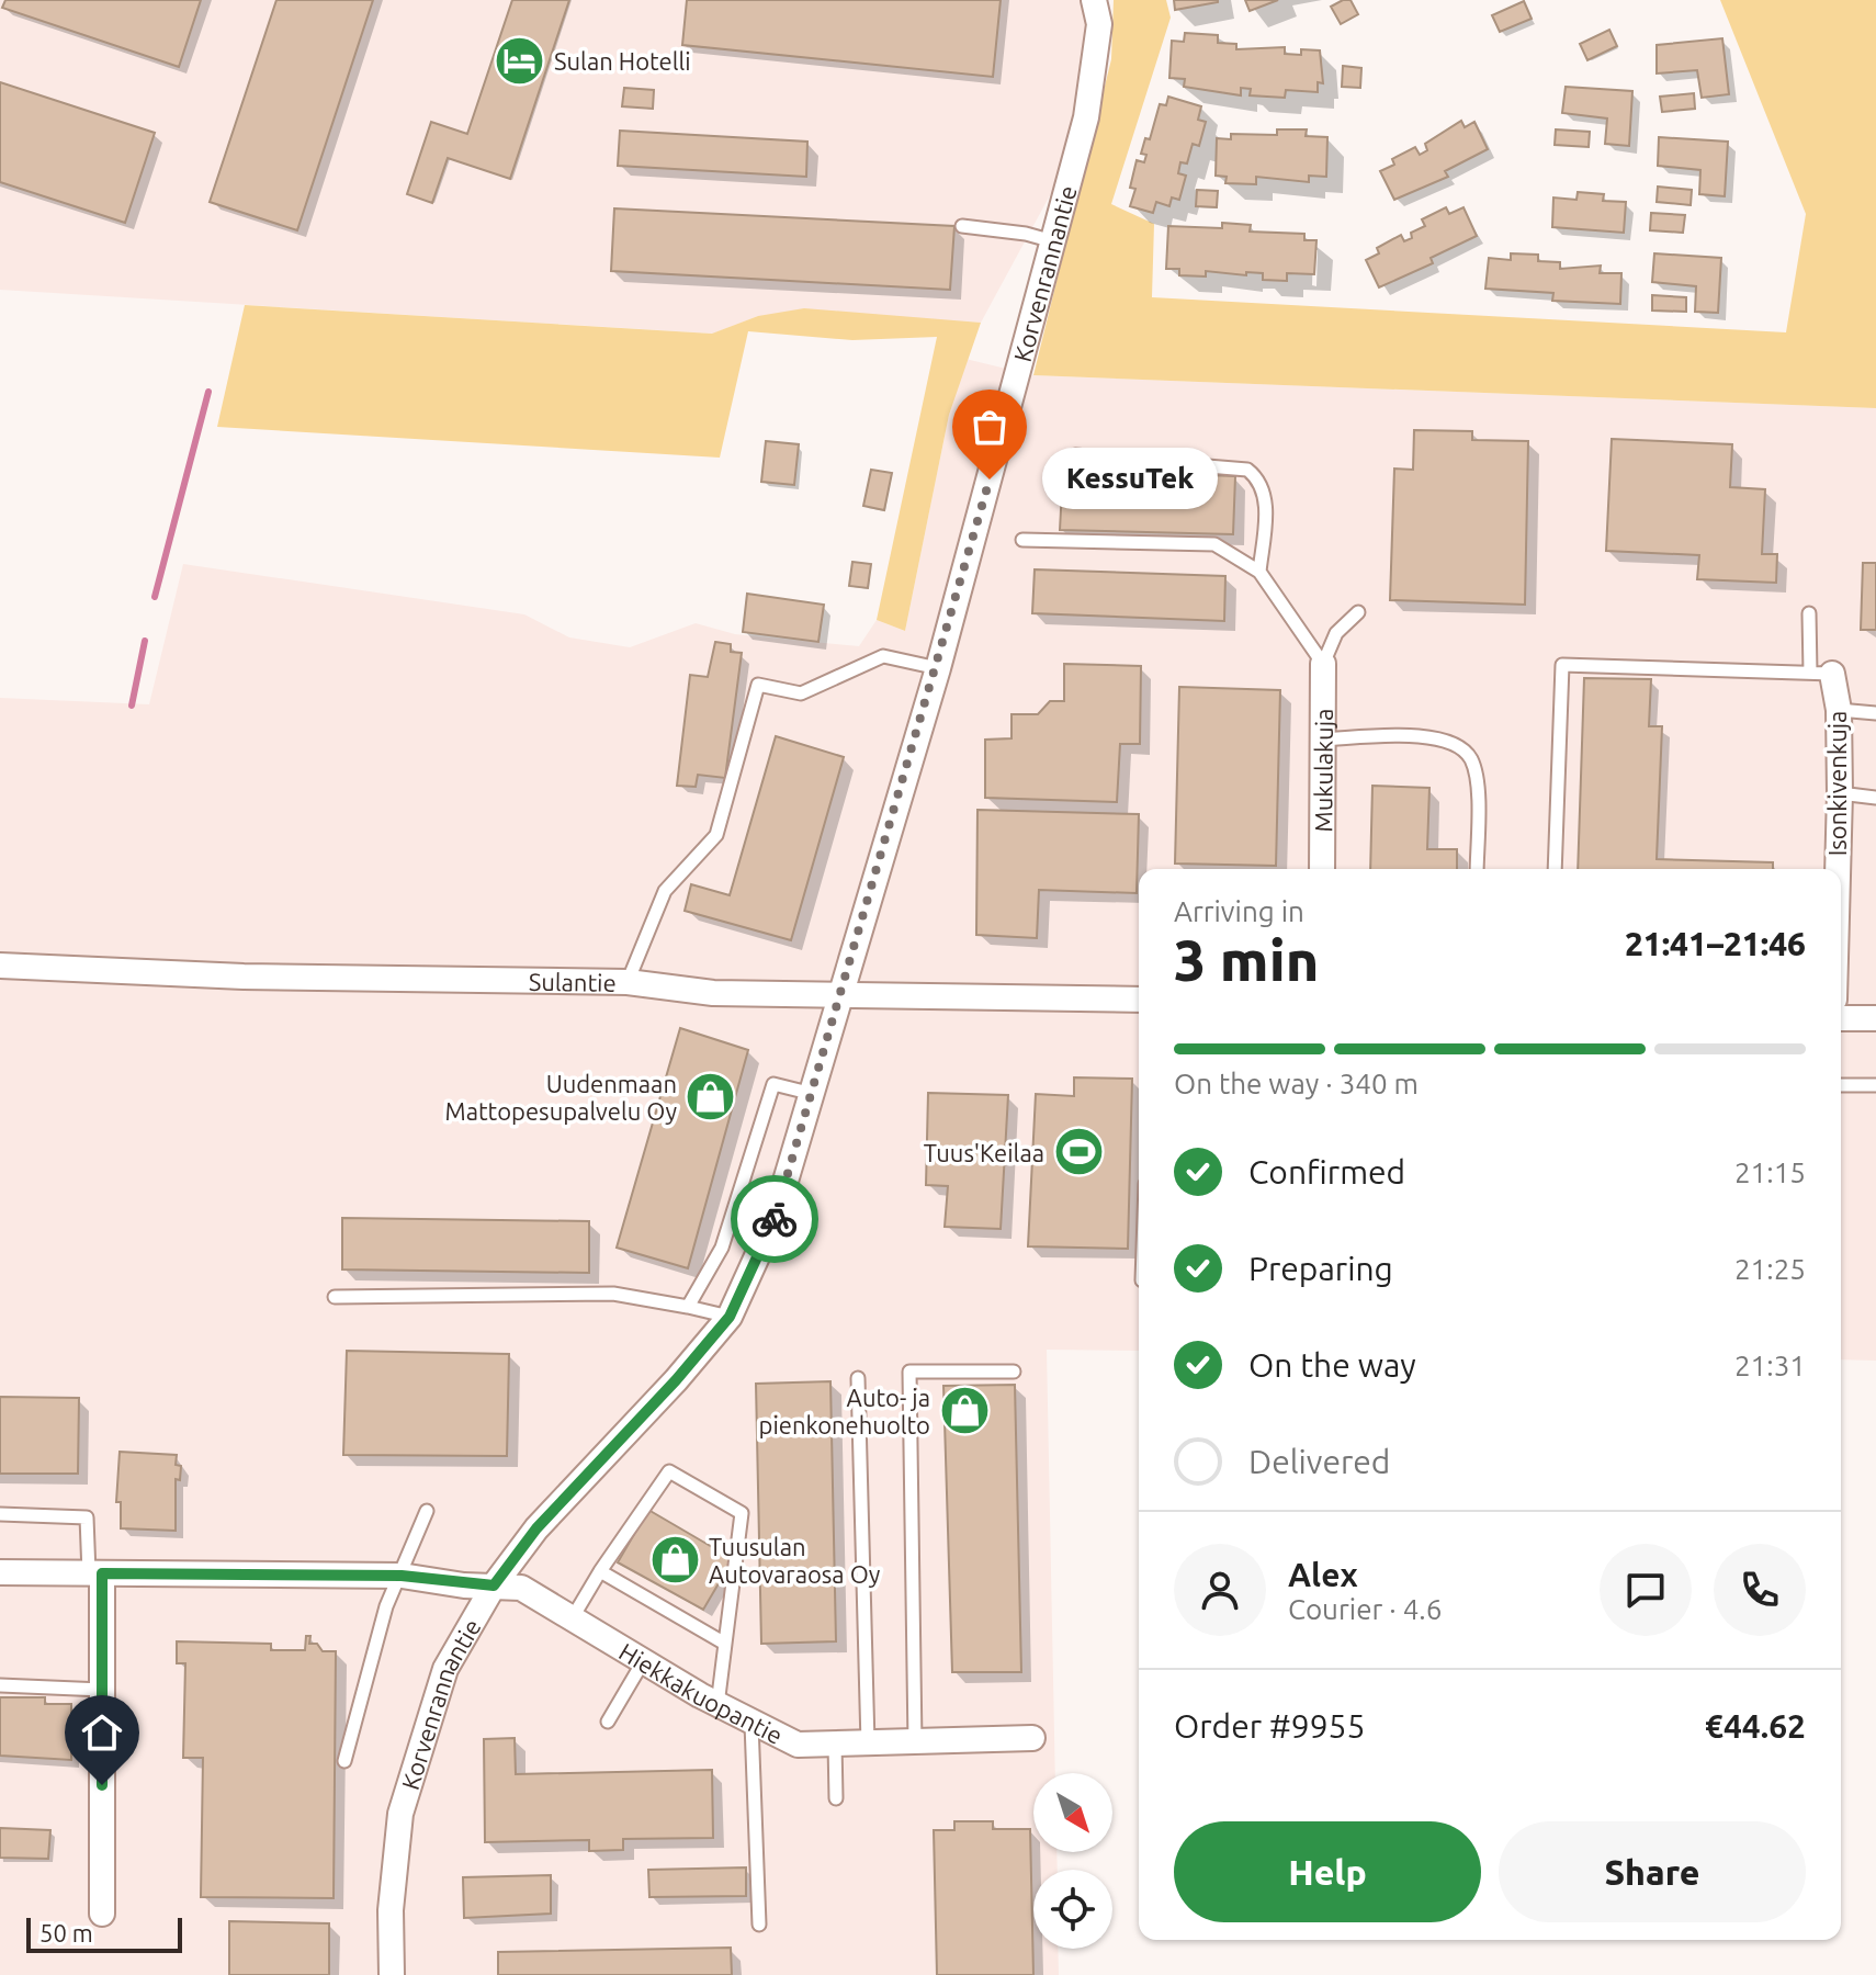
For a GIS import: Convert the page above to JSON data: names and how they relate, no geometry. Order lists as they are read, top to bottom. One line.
{"streets":{"street":["Korvenrannantie","Mukulakuja","Isonkivenkuja","Sulantie","Hiekkakuopantie"]},"crossings":[["Korvenrannantie","Sulantie"],["Korvenrannantie","Hiekkakuopantie"]],"places":{"hotel":["Sulan Hotelli"],"other":["KessuTek"],"shop":["Uudenmaan Mattopesupalvelu Oy","Auto- ja pienkonehuolto","Tuusulan Autovaraosa Oy"],"sports":["Tuus'Keilaa"]},"scale_bar":"50 m","north":"bottom right","page":{"bubble":"KessuTek","heading":["3 min","Arriving in","21:41–21:46"],"panel":["Alex","Courier · 4.6","Order #9955","€44.62"],"bar":"On the way · 340 m","list":[["Confirmed","21:15"],["Preparing","21:25"],["On the way","21:31"],"Delivered"],"buttons":["Help","Share"],"scale":"50 m"}}
